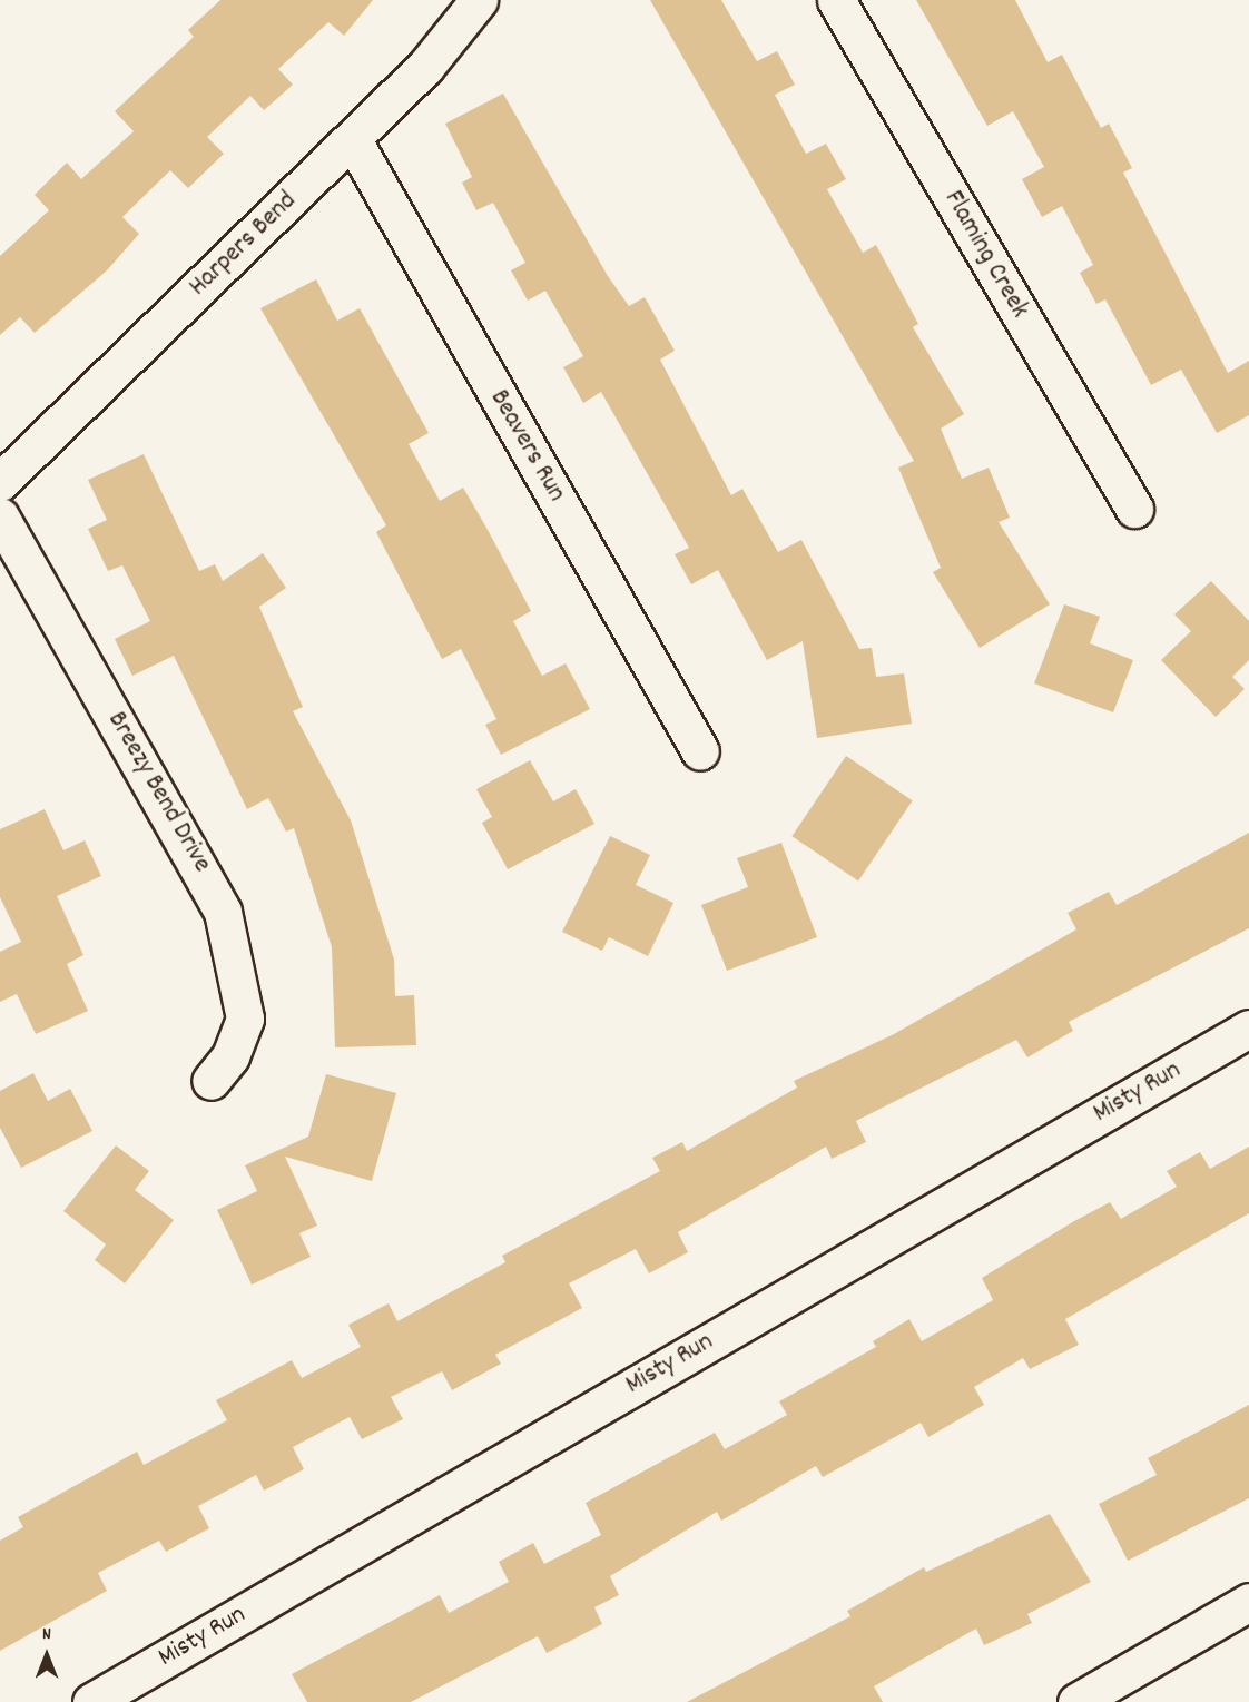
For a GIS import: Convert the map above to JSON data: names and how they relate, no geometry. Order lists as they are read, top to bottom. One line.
{"streets":{"street":["Harpers Bend","Flaming Creek","Beavers Run","Breezy Bend Drive","Misty Run"]},"crossings":[["Harpers Bend","Beavers Run"]],"north":"top"}
